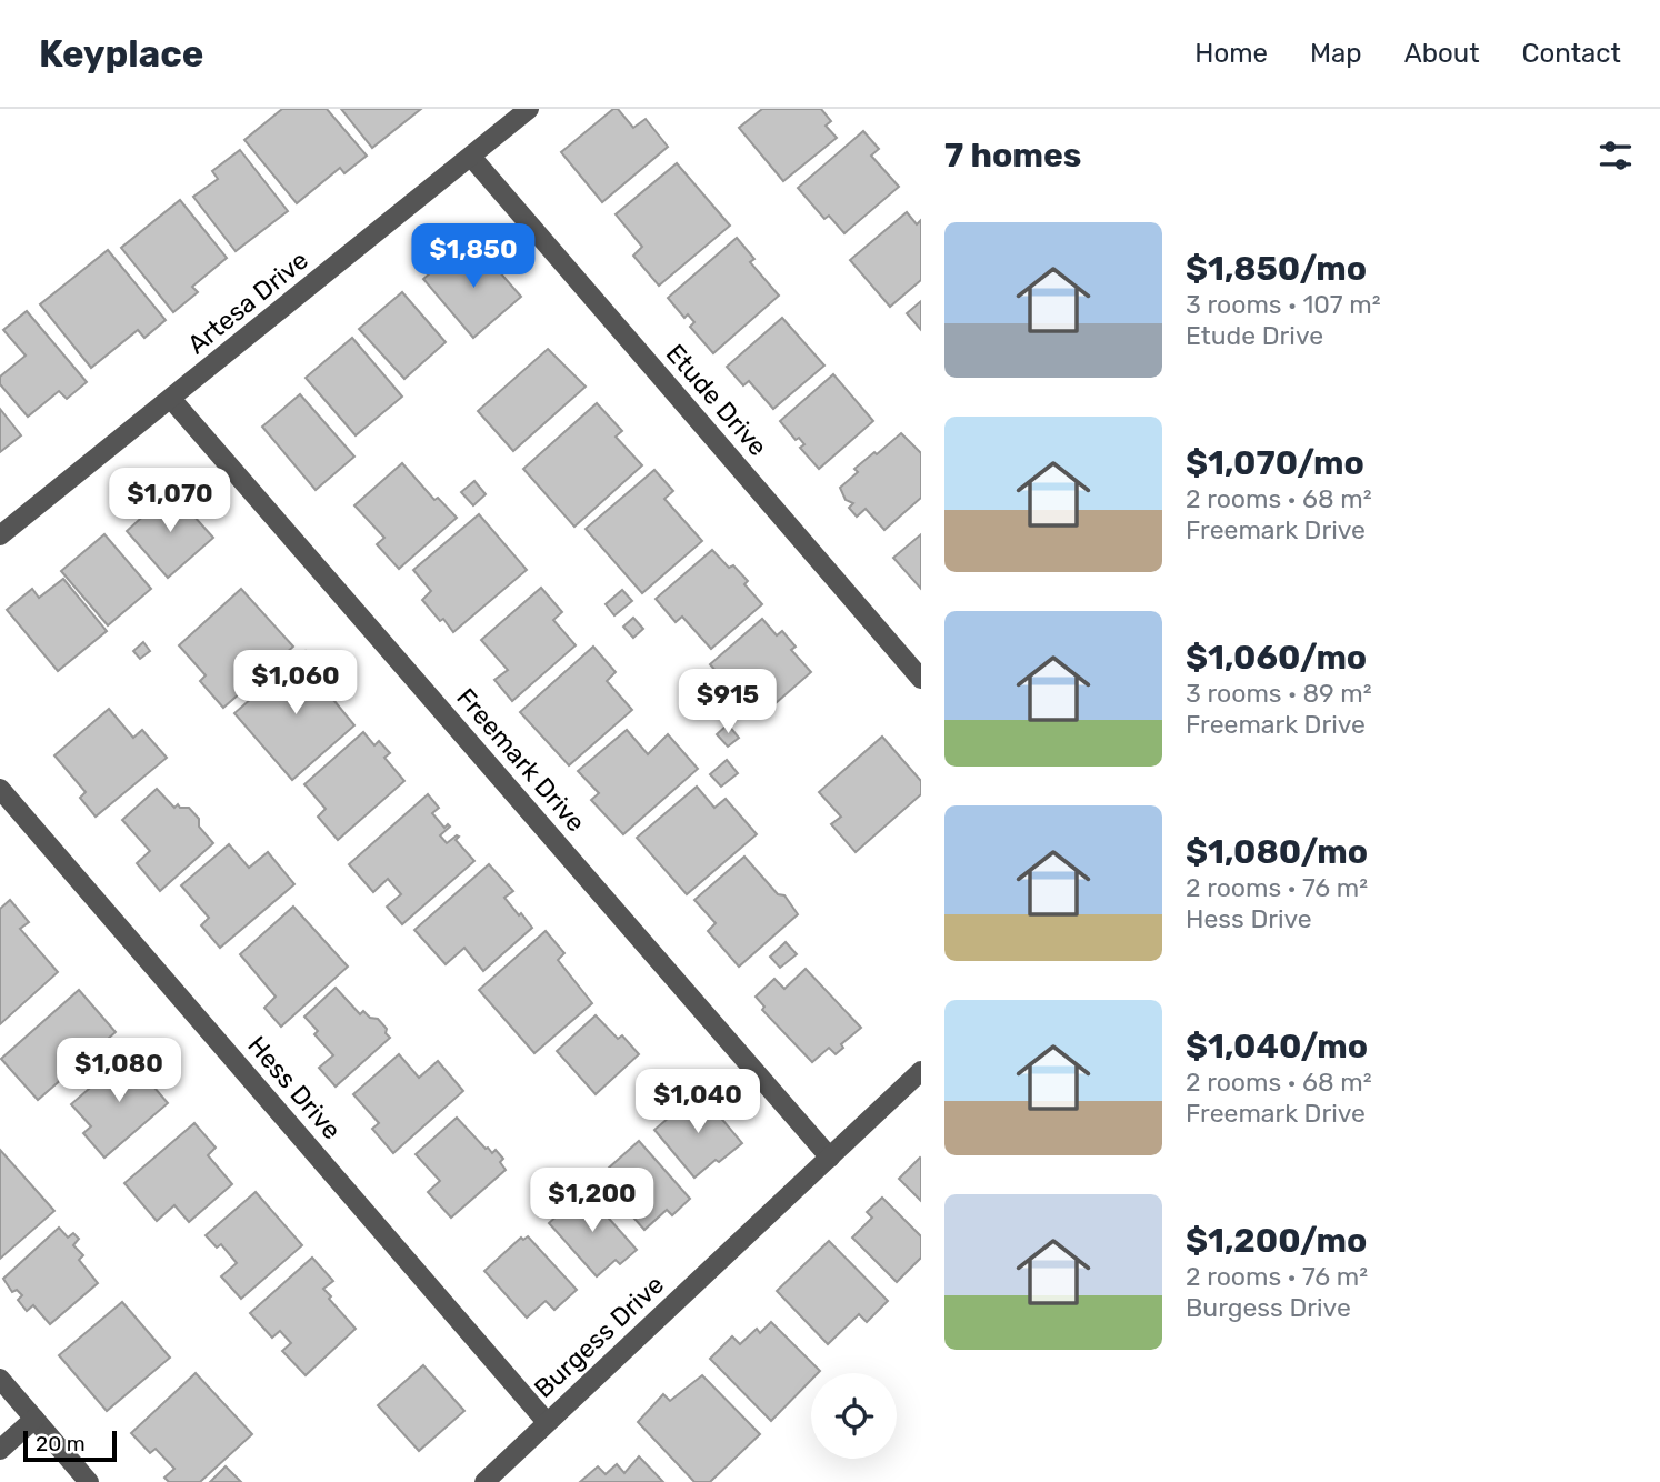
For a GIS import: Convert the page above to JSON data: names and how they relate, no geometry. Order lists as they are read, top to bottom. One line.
{"streets":{"street":["Artesa Drive","Etude Drive","Freemark Drive","Hess Drive","Burgess Drive"]},"crossings":[["Artesa Drive","Etude Drive"],["Artesa Drive","Freemark Drive"],["Freemark Drive","Burgess Drive"],["Hess Drive","Burgess Drive"]],"scale_bar":"20 m","page":{"header":"Keyplace","nav":["Home","Map","About","Contact"],"heading":"7 homes","list":[{"name":"$1,850/mo","note":"3 rooms · 107 m² · Etude Drive"},{"name":"$1,070/mo","note":"2 rooms · 68 m² · Freemark Drive"},{"name":"$1,060/mo","note":"3 rooms · 89 m² · Freemark Drive"},{"name":"$1,080/mo","note":"2 rooms · 76 m² · Hess Drive"},{"name":"$1,040/mo","note":"2 rooms · 68 m² · Freemark Drive"},{"name":"$1,200/mo","note":"2 rooms · 76 m² · Burgess Drive"}],"price":["$1,850","$1,070","$1,060","$915","$1,080","$1,040","$1,200"],"scale":"20 m"}}
